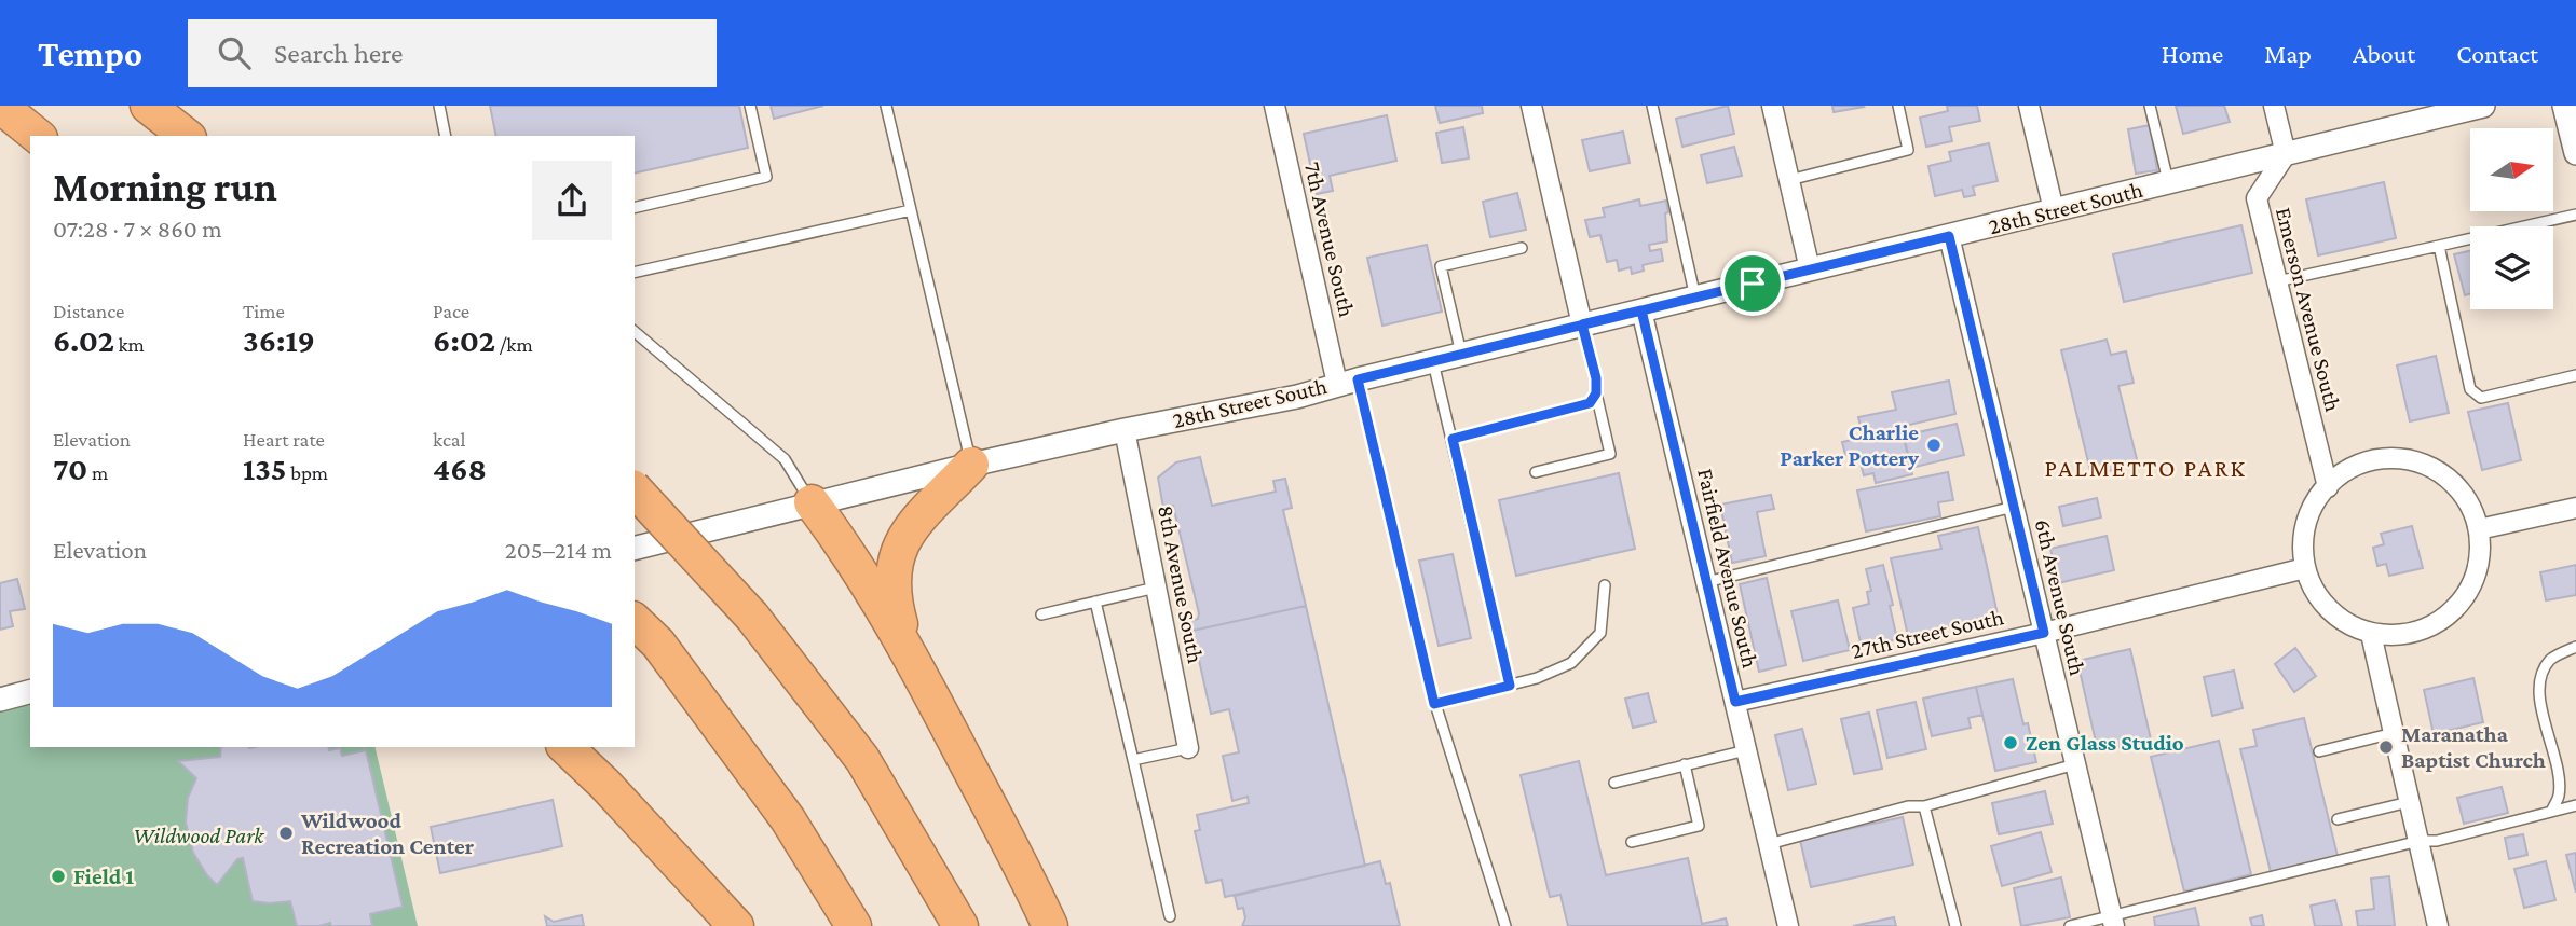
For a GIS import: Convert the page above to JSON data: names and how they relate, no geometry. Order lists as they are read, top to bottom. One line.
{"streets":{"street":["28th Street South","7th Avenue South","Emerson Avenue South","Fairfield Avenue South","8th Avenue South","6th Avenue South","27th Street South"]},"crossings":[["28th Street South","7th Avenue South"],["28th Street South","Emerson Avenue South"],["28th Street South","Fairfield Avenue South"],["28th Street South","8th Avenue South"],["28th Street South","6th Avenue South"],["Emerson Avenue South","27th Street South"],["Fairfield Avenue South","27th Street South"],["6th Avenue South","27th Street South"]],"districts":["PALMETTO PARK"],"parks":["Wildwood Park"],"places":["Charlie Parker Pottery","Zen Glass Studio","Maranatha Baptist Church","Wildwood Recreation Center","Field 1"],"north":"right","page":{"header":"Tempo","search":"Search here","nav":["Home","Map","About","Contact"],"heading":["Morning run","07:28 · 7 × 860 m"],"stats":[["Distance","6.02 km"],["Time","36:19"],["Pace","6:02 /km"],["Elevation","70 m"],["Heart rate","135 bpm"],["kcal","468"]],"chart":["Elevation","205–214 m"]}}
